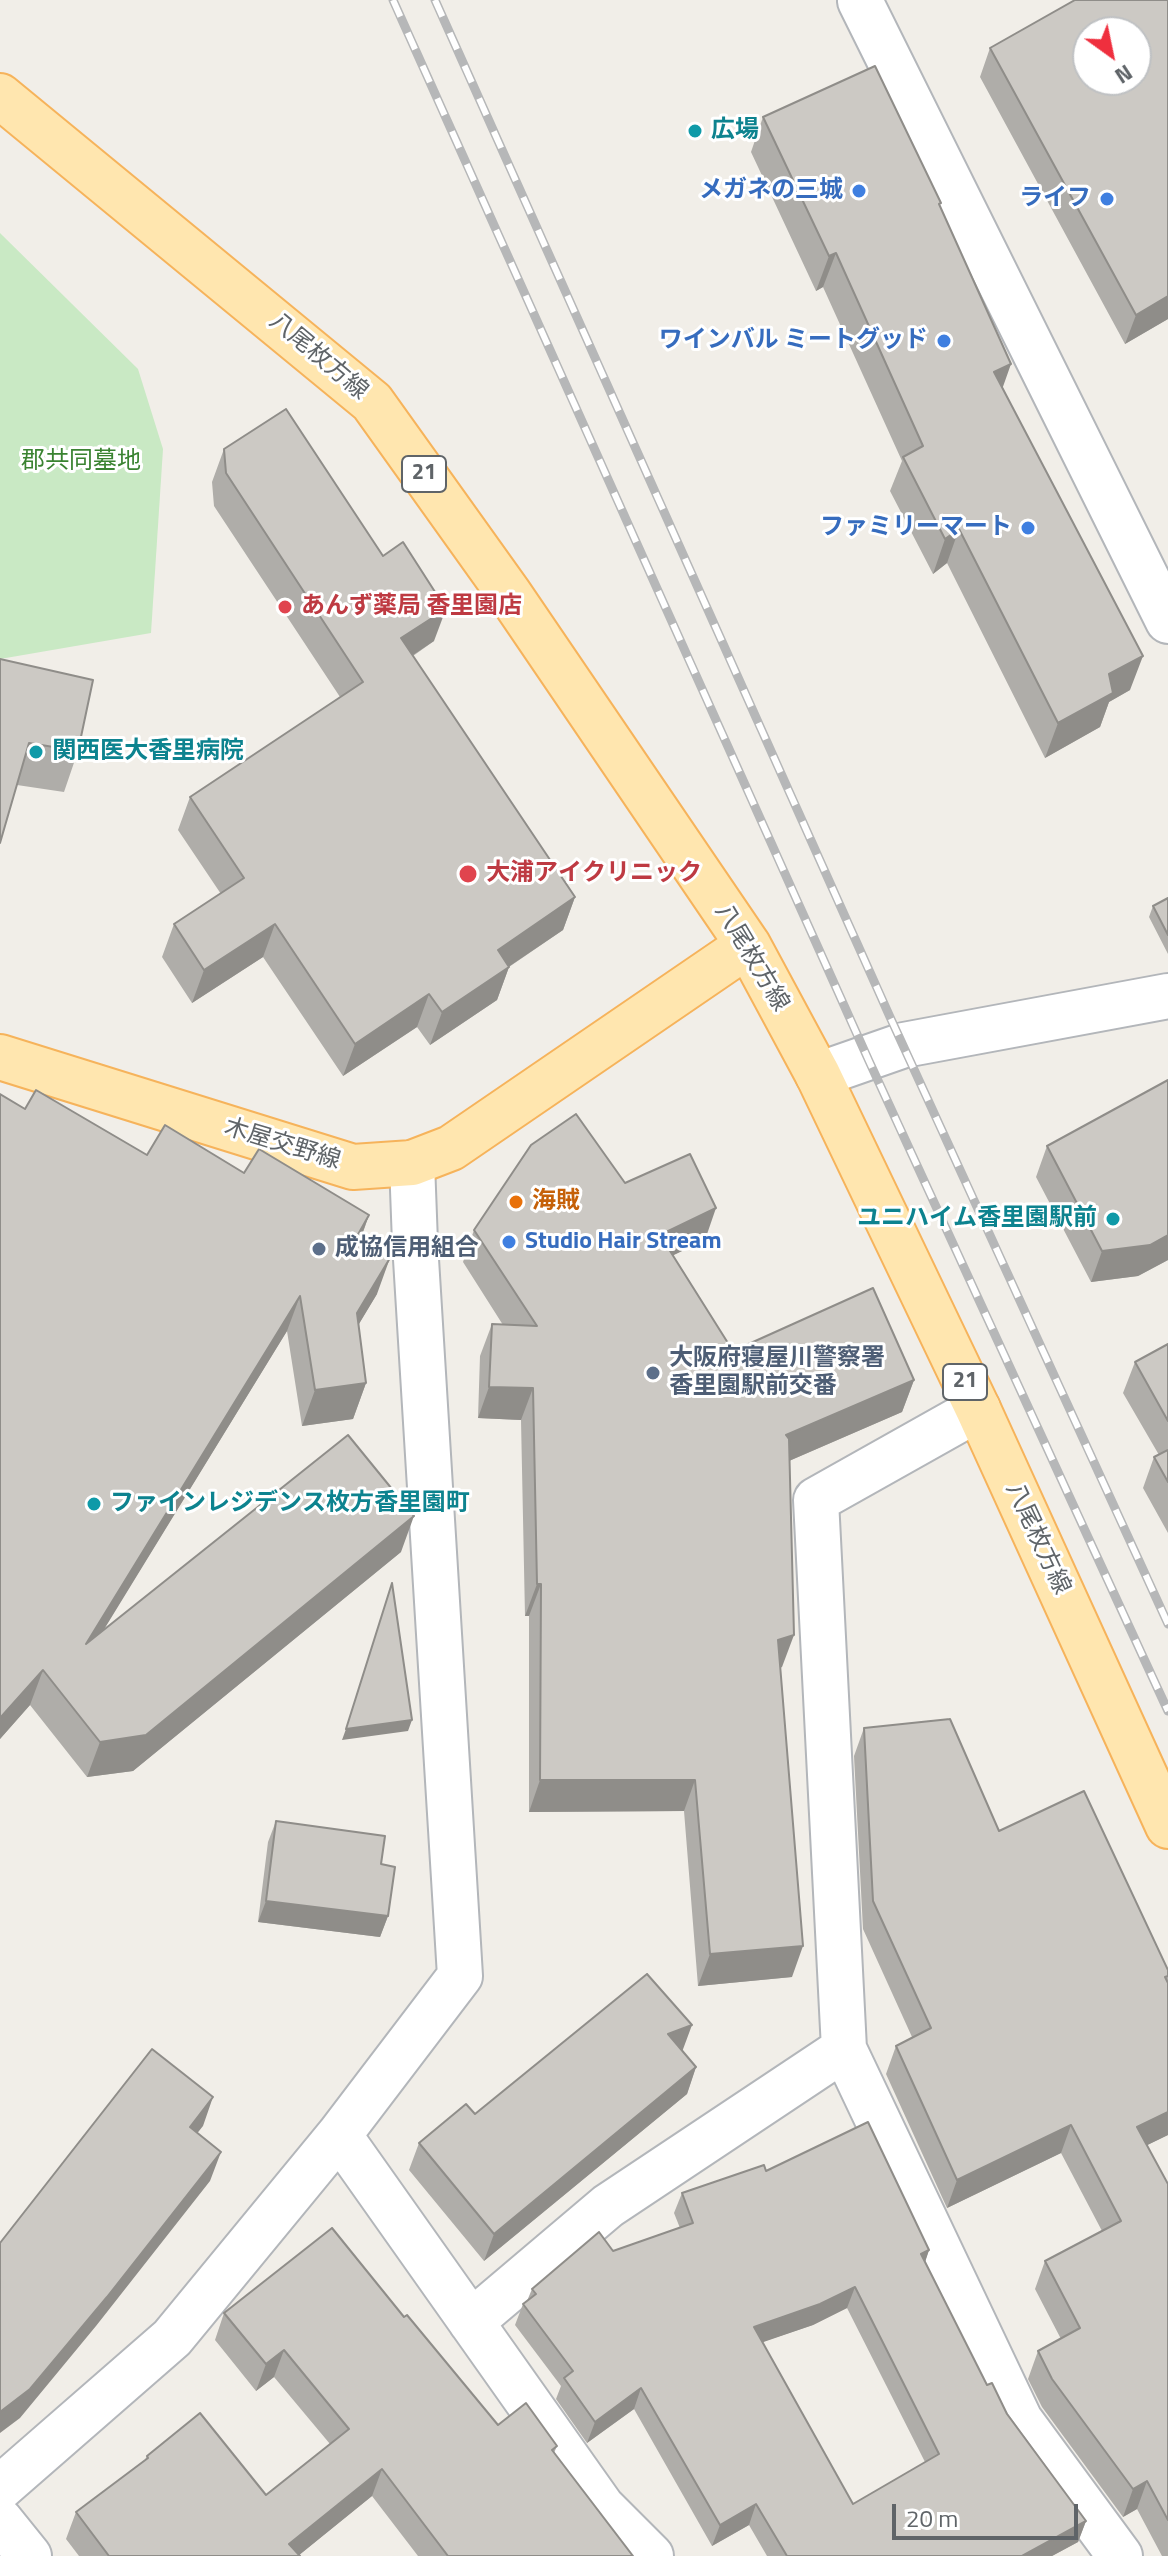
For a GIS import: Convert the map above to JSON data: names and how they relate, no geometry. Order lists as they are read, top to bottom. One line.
{"streets":{"main road":["八尾枚方線","21","木屋交野線"]},"crossings":[["八尾枚方線","木屋交野線"]],"parks":["郡共同墓地"],"places":["広場","メガネの三城","ライフ","ワインバル ミートグッド","ファミリーマート","あんず薬局 香里園店","関西医大香里病院","大浦アイクリニック","海賊","ユニハイム香里園駅前","Studio Hair Stream","成協信用組合","大阪府寝屋川警察署 香里園駅前交番","ファインレジデンス枚方香里園町"],"scale_bar":"20 m","north":"bottom right"}
